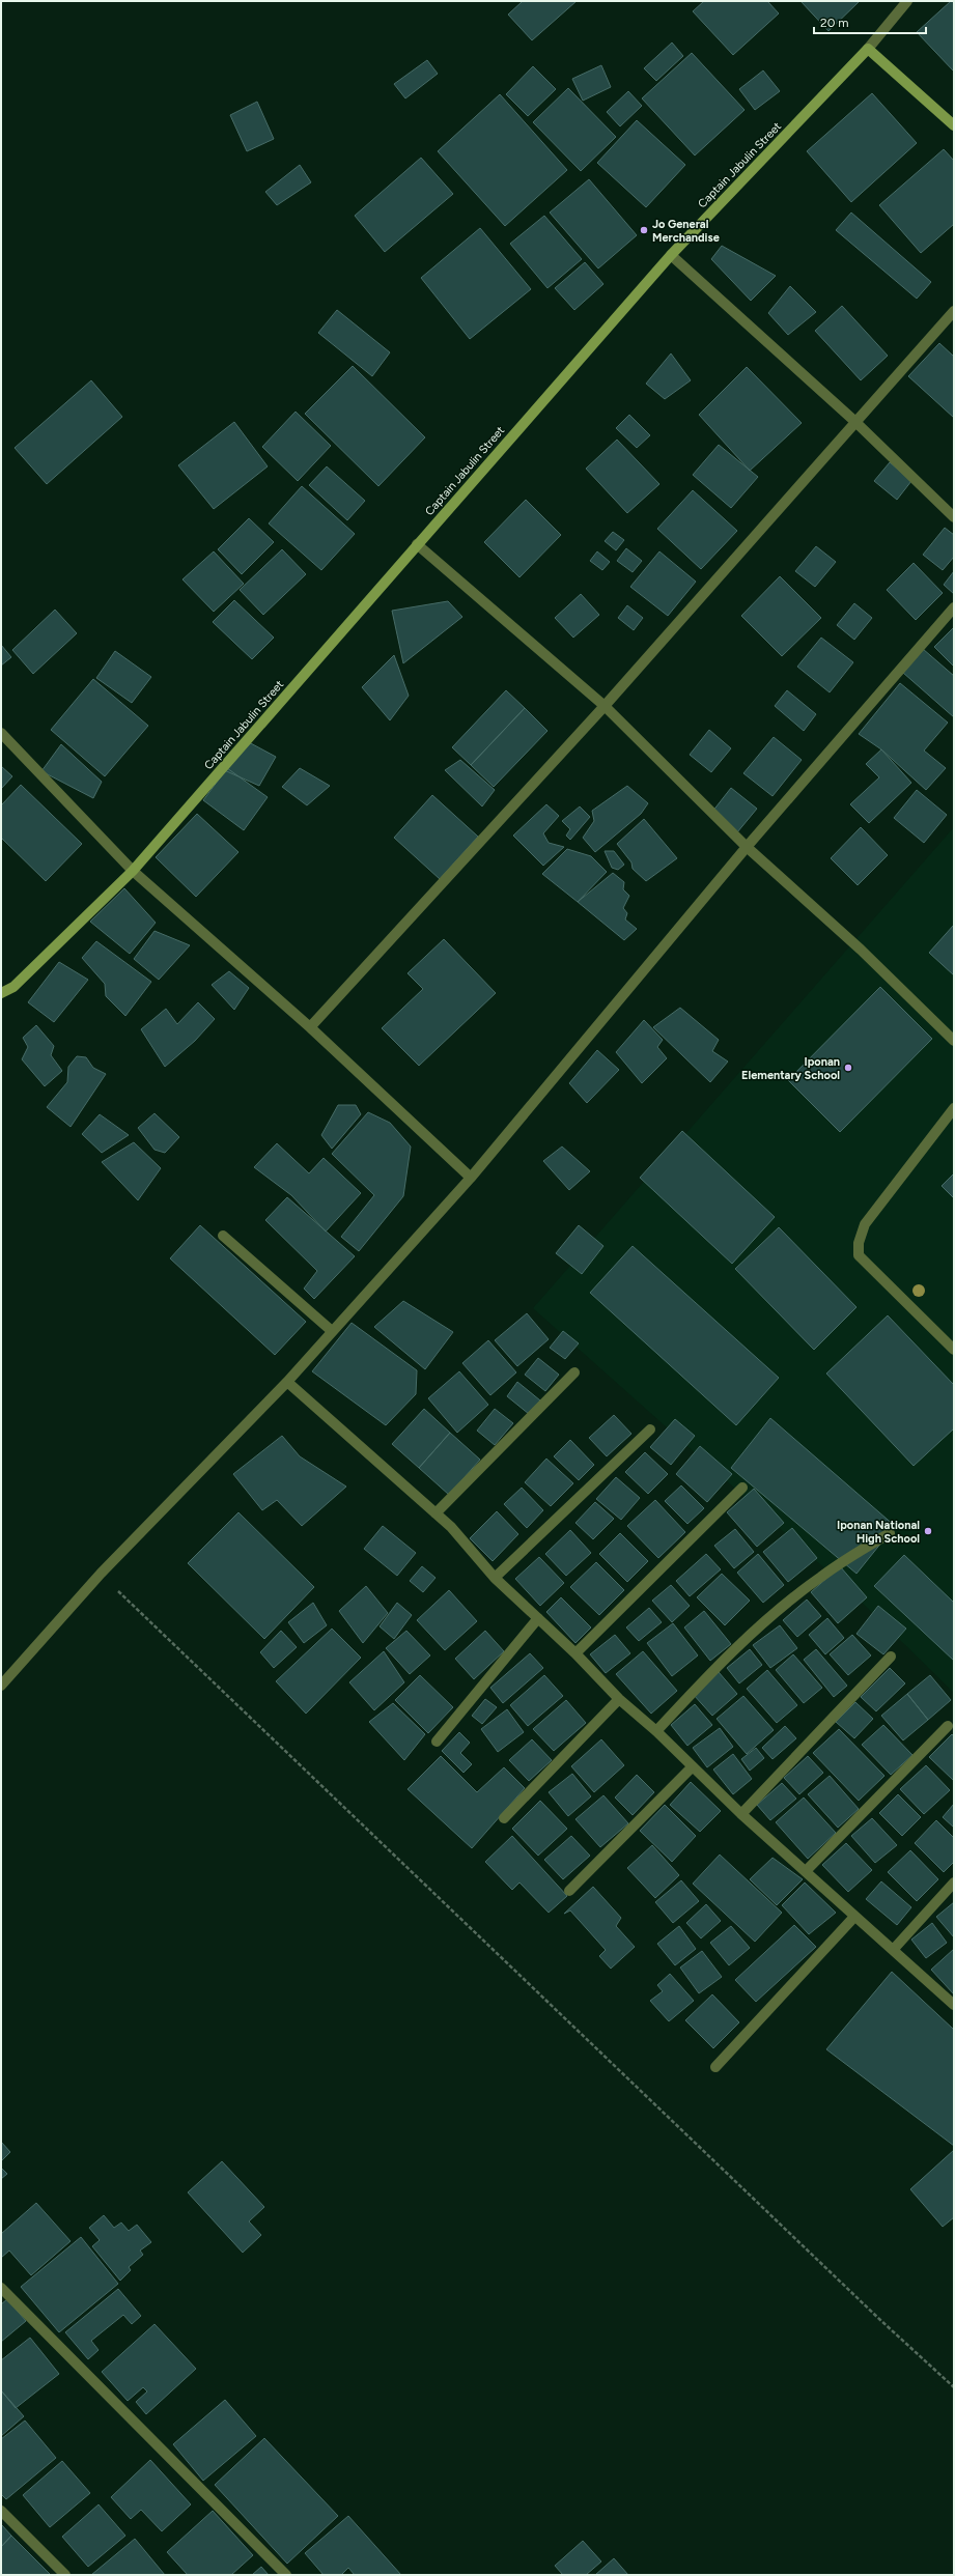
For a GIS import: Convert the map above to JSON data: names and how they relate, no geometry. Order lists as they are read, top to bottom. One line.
{"streets":{"street":["Captain Jabulin Street"]},"places":["Jo General Merchandise","Iponan Elementary School","Iponan National High School"],"scale_bar":"20 m"}
